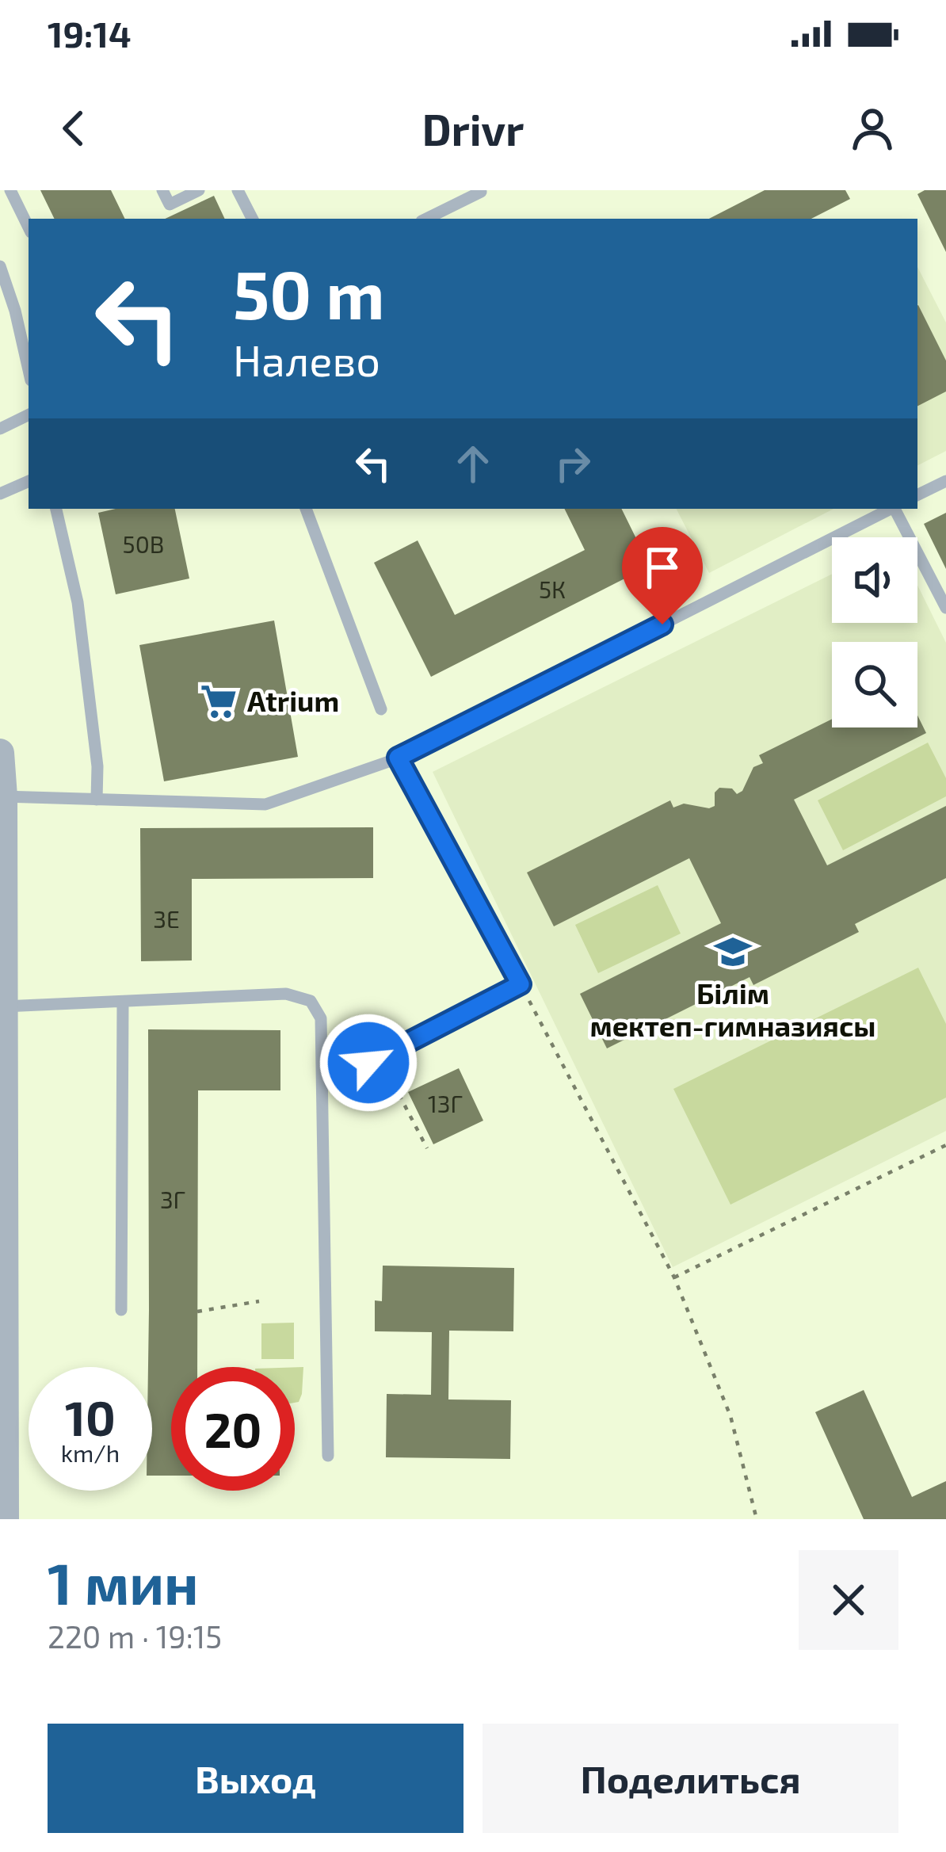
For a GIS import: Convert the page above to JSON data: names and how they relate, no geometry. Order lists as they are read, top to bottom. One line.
{"places":{"supermarket":["Atrium"],"school or university":["Білім мектеп-гимназиясы"]},"house_numbers":["50В","5К","3Е","13Г","3Г"],"page":{"status":"19:14","header":"Drivr","turn":["50 m","Налево"],"speed":"10 km/h","limit":"20","heading":["1 мин","220 m · 19:15"],"buttons":["Выход","Поделиться"]}}
